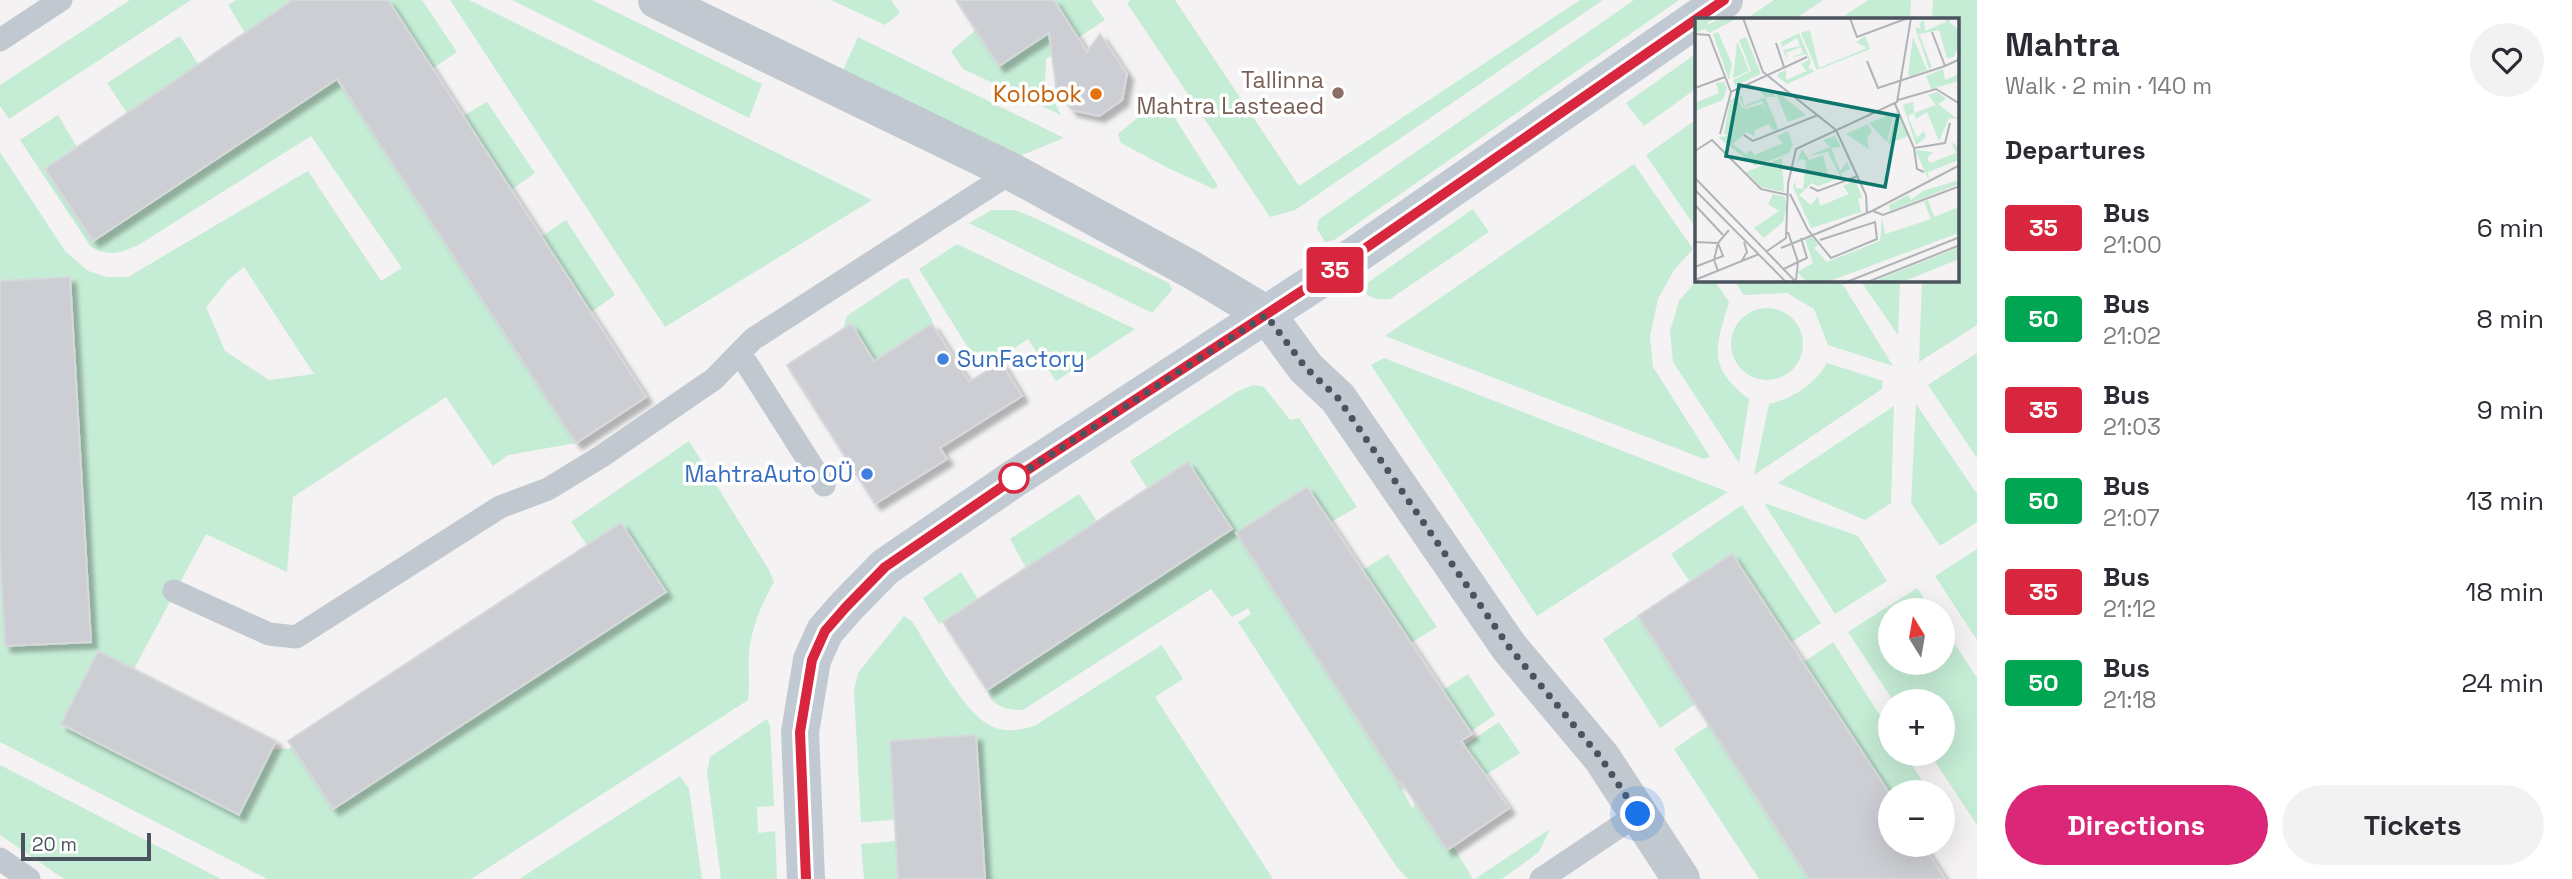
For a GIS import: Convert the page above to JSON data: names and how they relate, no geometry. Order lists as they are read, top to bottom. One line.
{"places":["Tallinna Mahtra Lasteaed","Kolobok","SunFactory","MahtraAuto OÜ"],"lines":["bus line 35"],"scale_bar":"20 m","north":"top","page":{"on_map":"35","heading":[["Mahtra","Walk · 2 min · 140 m"],"Departures"],"list":[{"mark":"35","name":"Bus","note":"21:00","value":"6 min"},{"mark":"50","name":"Bus","note":"21:02","value":"8 min"},{"mark":"35","name":"Bus","note":"21:03","value":"9 min"},{"mark":"50","name":"Bus","note":"21:07","value":"13 min"},{"mark":"35","name":"Bus","note":"21:12","value":"18 min"},{"mark":"50","name":"Bus","note":"21:18","value":"24 min"}],"map_buttons":["+","−"],"buttons":["Directions","Tickets"],"scale":"20 m"}}
